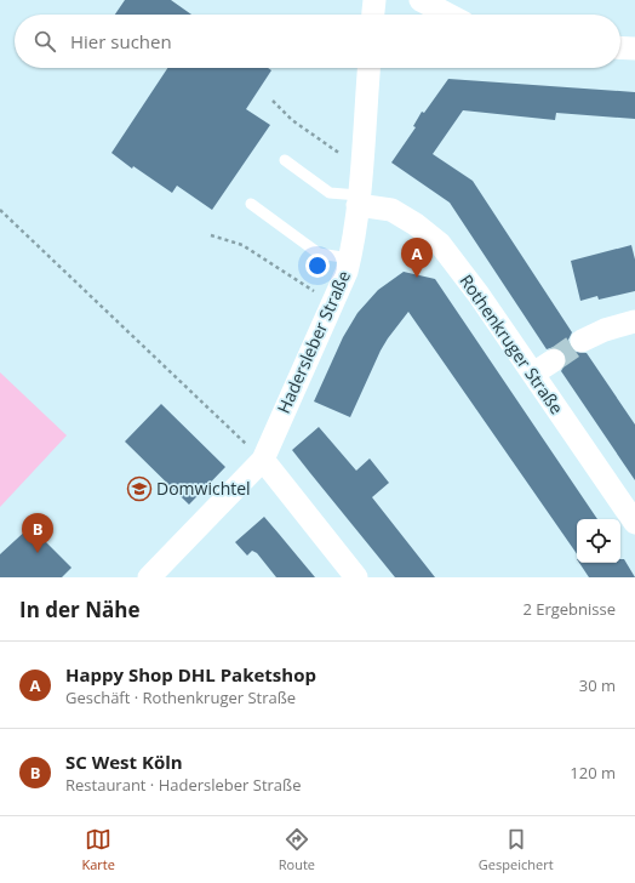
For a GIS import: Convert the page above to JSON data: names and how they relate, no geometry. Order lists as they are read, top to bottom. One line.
{"streets":{"street":["Hadersleber Straße","Rothenkruger Straße"]},"crossings":[["Hadersleber Straße","Rothenkruger Straße"]],"places":{"school or university":["Domwichtel"]},"page":{"search":"Hier suchen","pins":["A","B"],"heading":["In der Nähe","2 Ergebnisse"],"list":[{"mark":"A","name":"Happy Shop DHL Paketshop","note":"Geschäft · Rothenkruger Straße","value":"30 m"},{"mark":"B","name":"SC West Köln","note":"Restaurant · Hadersleber Straße","value":"120 m"}],"nav":["Karte","Route","Gespeichert"]}}
